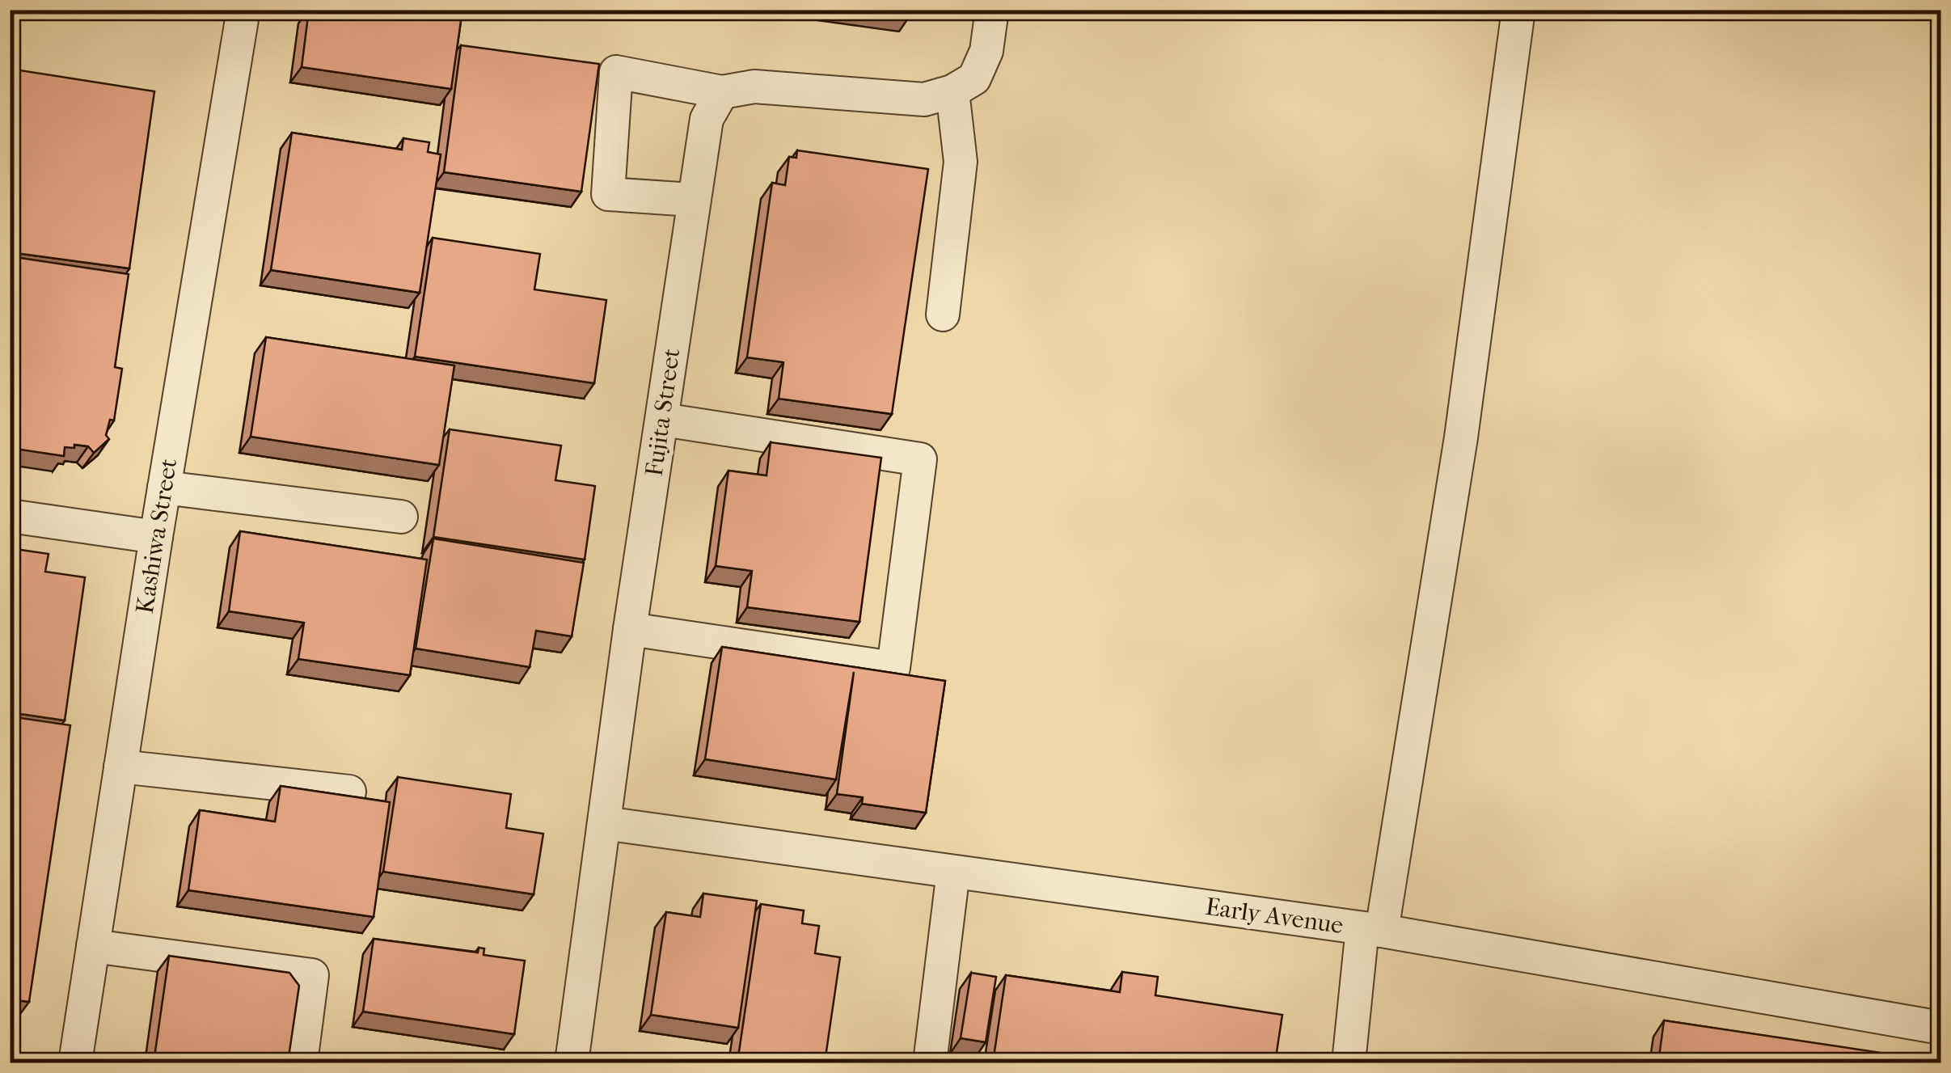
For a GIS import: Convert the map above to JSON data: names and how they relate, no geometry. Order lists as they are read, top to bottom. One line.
{"streets":{"street":["Fujita Street","Kashiwa Street","Early Avenue"]},"crossings":[["Fujita Street","Early Avenue"]]}
